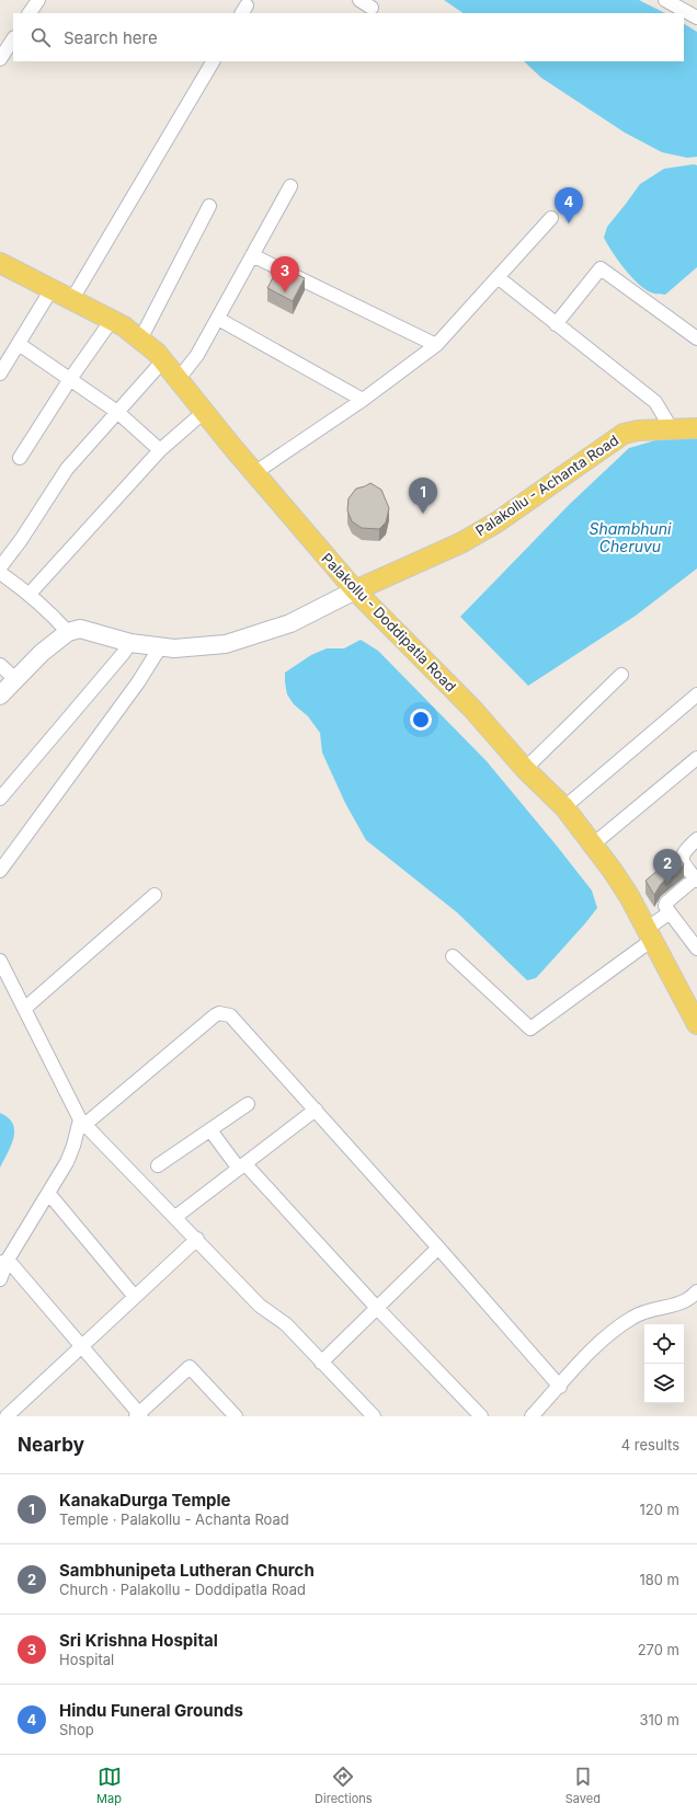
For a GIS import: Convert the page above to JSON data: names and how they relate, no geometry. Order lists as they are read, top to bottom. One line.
{"streets":{"main road":["Palakollu - Achanta Road","Palakollu - Doddipatla Road"]},"crossings":[["Palakollu - Achanta Road","Palakollu - Doddipatla Road"]],"water":["Shambhuni Cheruvu"],"page":{"search":"Search here","pins":["4","3","1","2"],"heading":["Nearby","4 results"],"list":[{"mark":"1","name":"KanakaDurga Temple","note":"Temple · Palakollu - Achanta Road","value":"120 m"},{"mark":"2","name":"Sambhunipeta Lutheran Church","note":"Church · Palakollu - Doddipatla Road","value":"180 m"},{"mark":"3","name":"Sri Krishna Hospital","note":"Hospital","value":"270 m"},{"mark":"4","name":"Hindu Funeral Grounds","note":"Shop","value":"310 m"}],"nav":["Map","Directions","Saved"]}}
